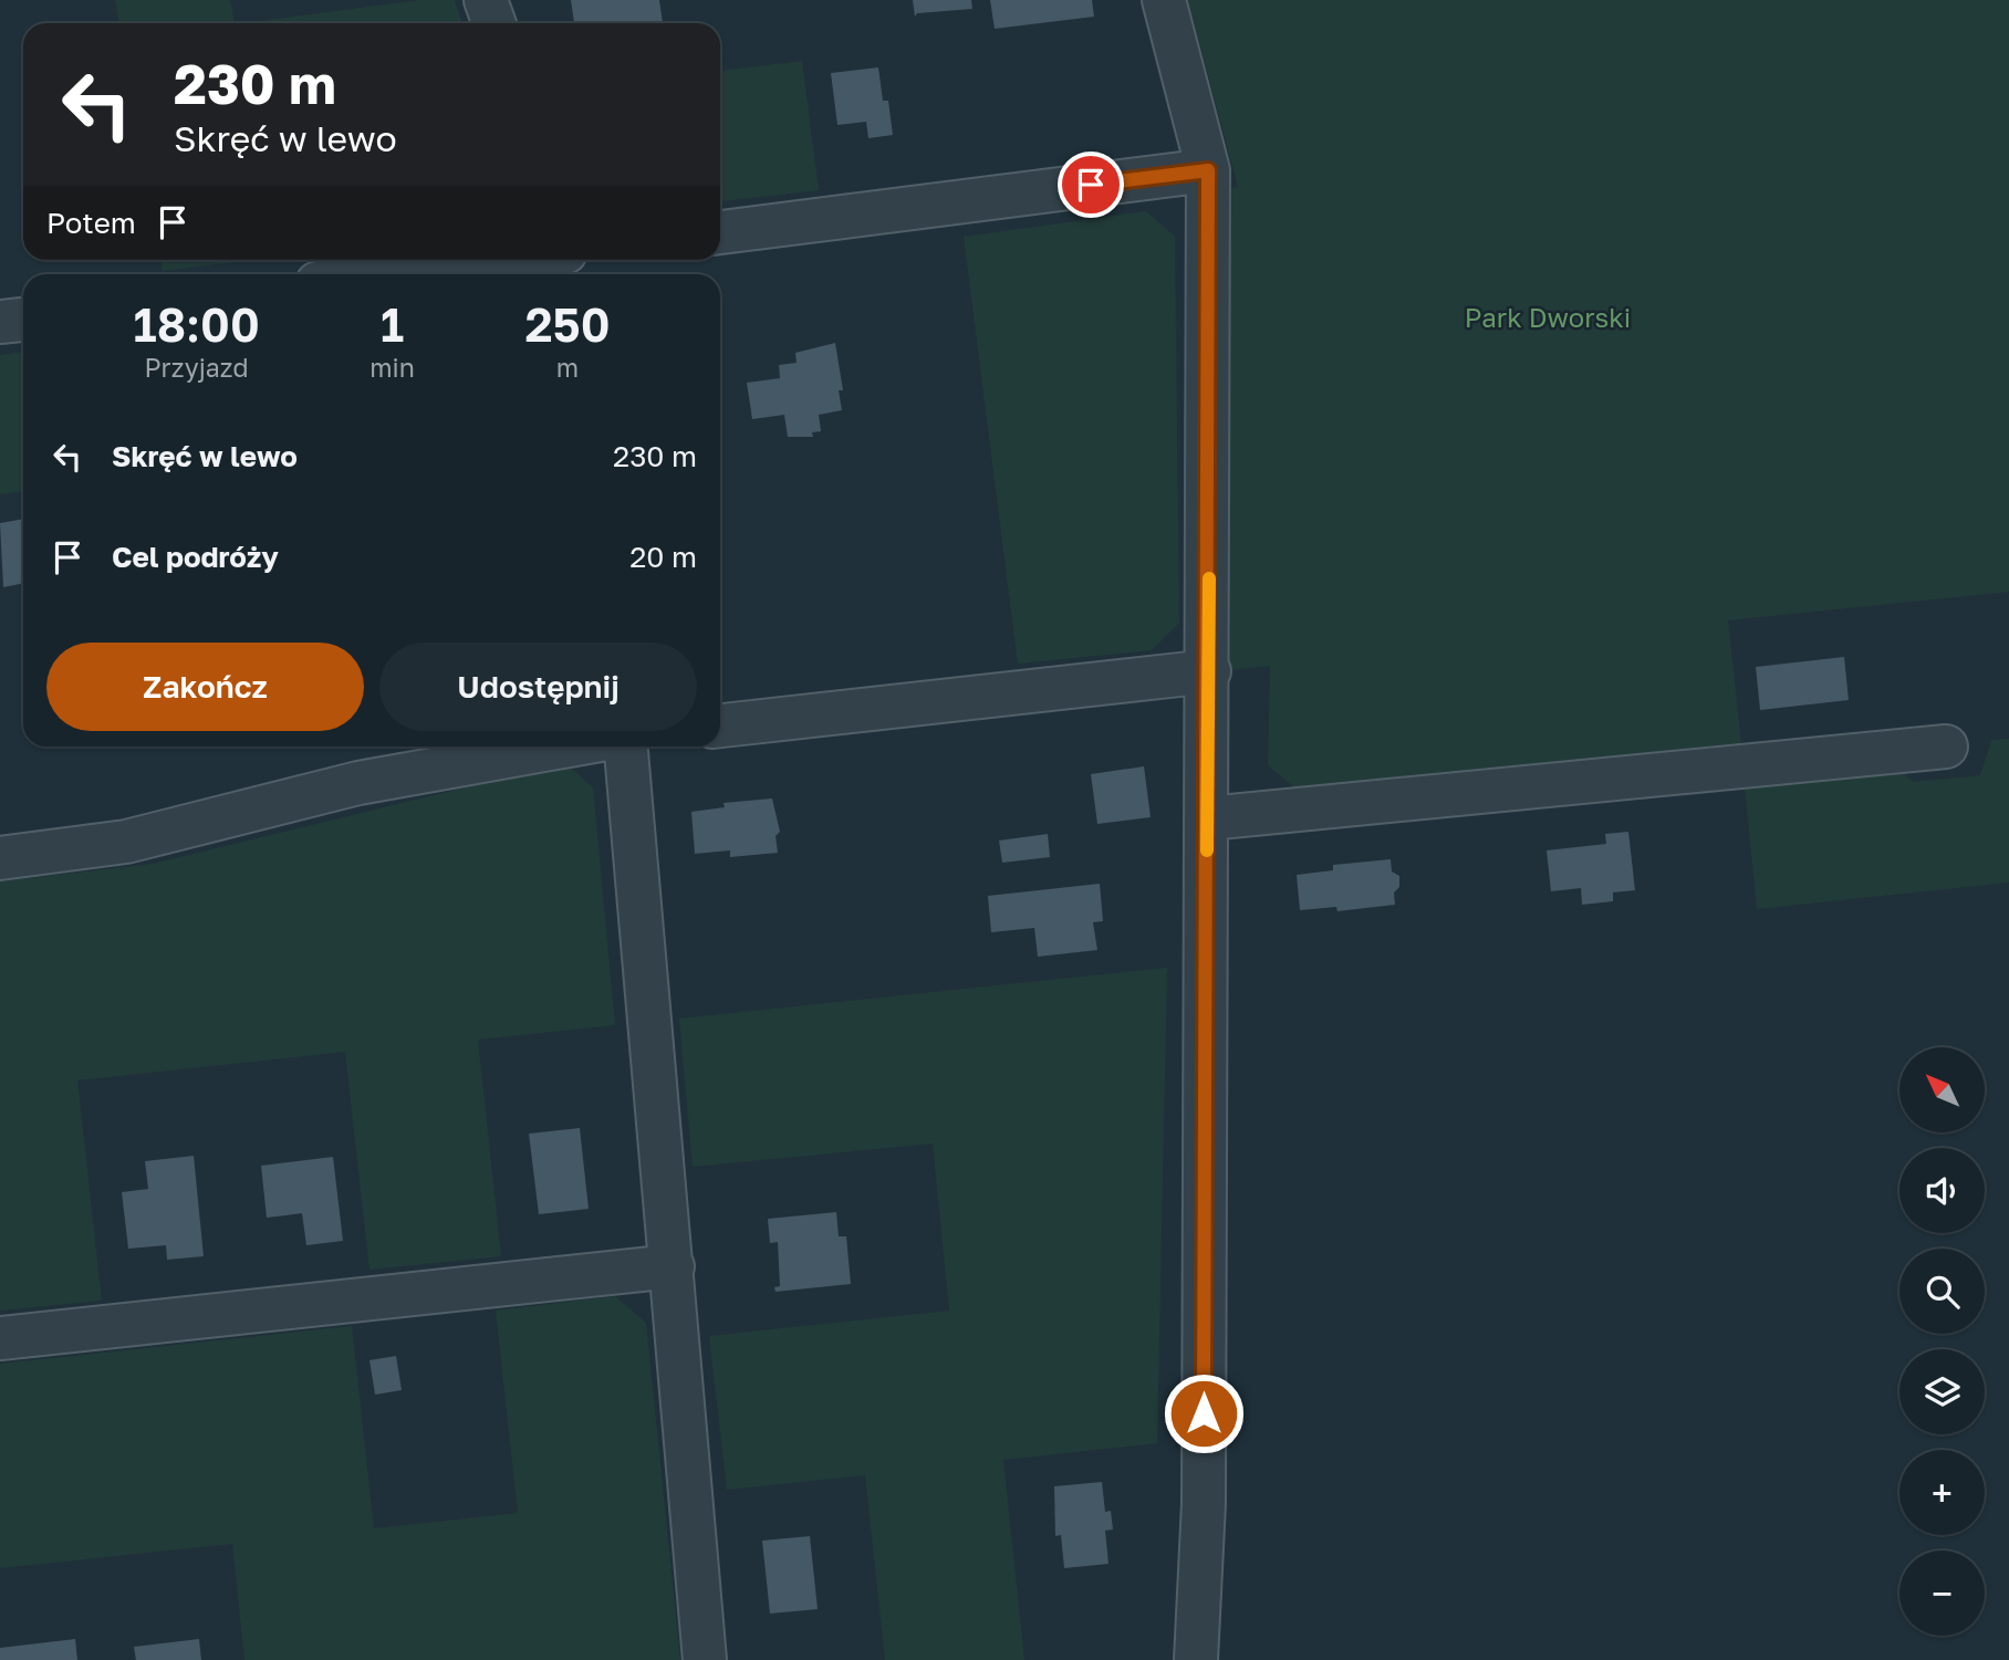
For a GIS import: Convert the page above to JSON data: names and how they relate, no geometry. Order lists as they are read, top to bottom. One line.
{"parks":["Park Dworski"],"north":"top left","page":{"turn":["230 m","Skręć w lewo"],"then":"Potem","eta":["18:00","Przyjazd","1","min","250","m"],"list":[{"name":"Skręć w lewo","value":"230 m"},{"name":"Cel podróży","value":"20 m"}],"buttons":["Zakończ","Udostępnij"],"map_buttons":["+","−"]}}
